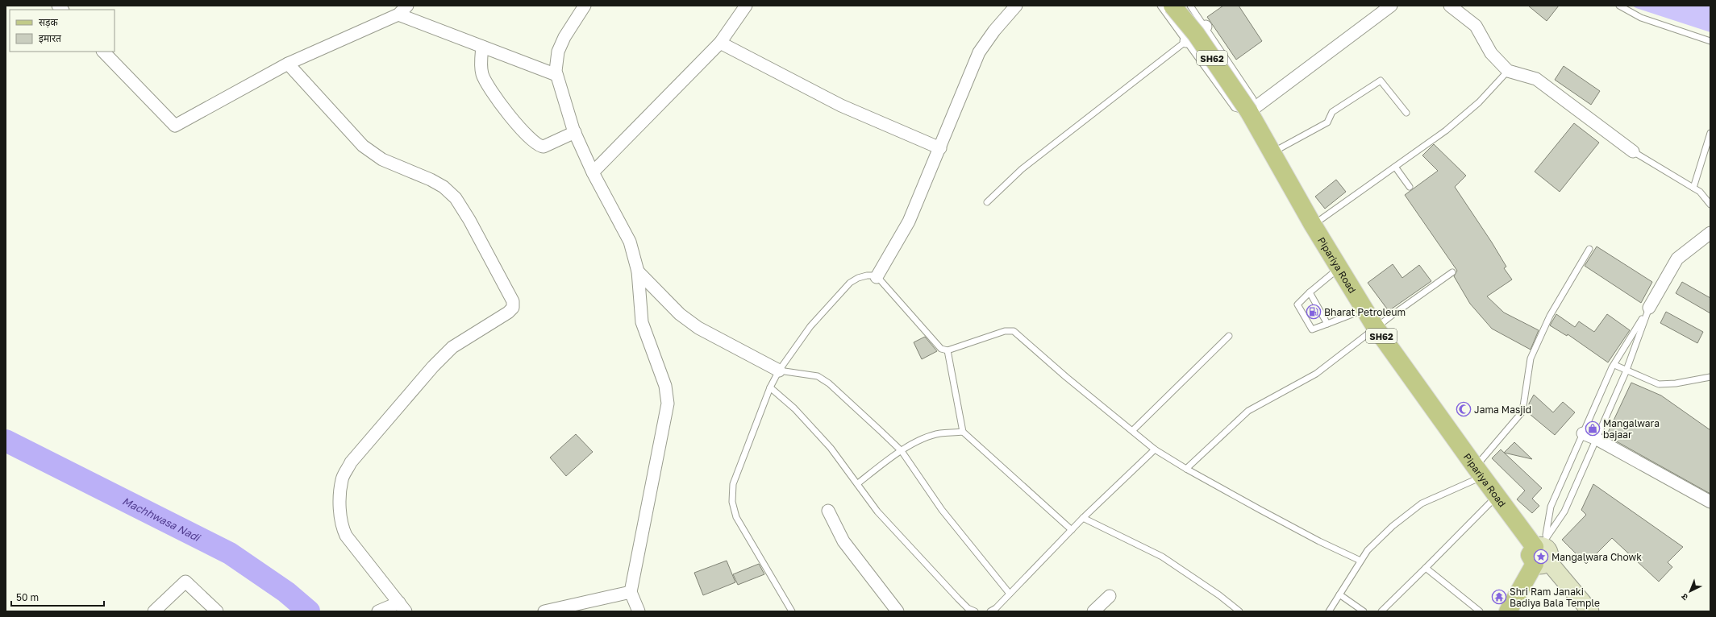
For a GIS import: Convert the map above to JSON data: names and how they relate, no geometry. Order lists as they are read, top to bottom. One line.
{"streets":{"main road":["SH62","Pipariya Road"]},"water":["Machhwasa Nadi"],"places":{"fuel station":["Bharat Petroleum"],"mosque":["Jama Masjid"],"shop":["Mangalwara bajaar"],"place":["Mangalwara Chowk"],"temple":["Shri Ram Janaki Badiya Bala Temple"]},"legend":["सड़क","इमारत"],"scale_bar":"50 m","north":"bottom left"}
